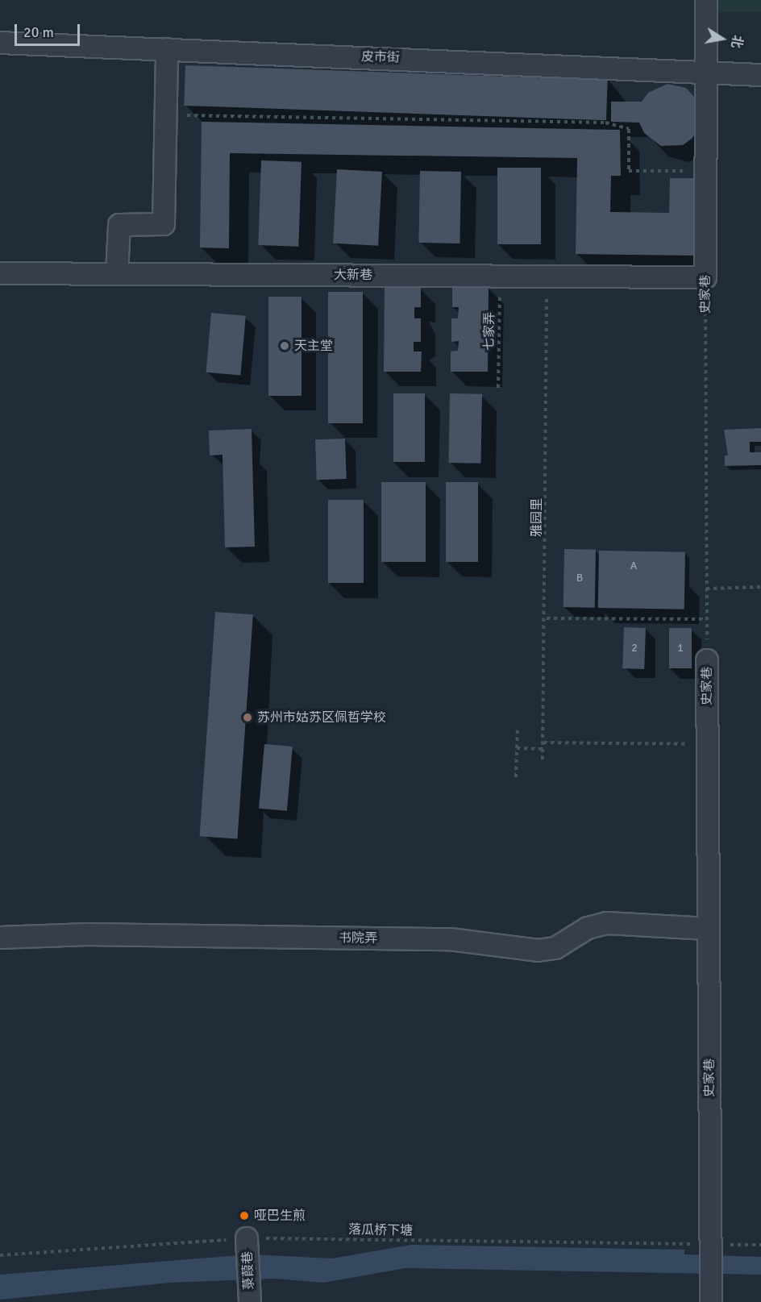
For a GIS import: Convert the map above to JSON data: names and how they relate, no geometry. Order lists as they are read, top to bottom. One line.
{"streets":{"street":["皮市街","大新巷","史家巷","书院弄","菉葭巷"],"path":["七家弄","雅园里","落瓜桥下塘"]},"crossings":[["皮市街","史家巷"],["大新巷","史家巷"],["大新巷","七家弄"],["大新巷","雅园里"],["史家巷","书院弄"],["史家巷","落瓜桥下塘"],["落瓜桥下塘","菉葭巷"]],"places":["天主堂","苏州市姑苏区佩哲学校","哑巴生煎"],"house_numbers":["A","B","2","1"],"scale_bar":"20 m","north":"right"}
